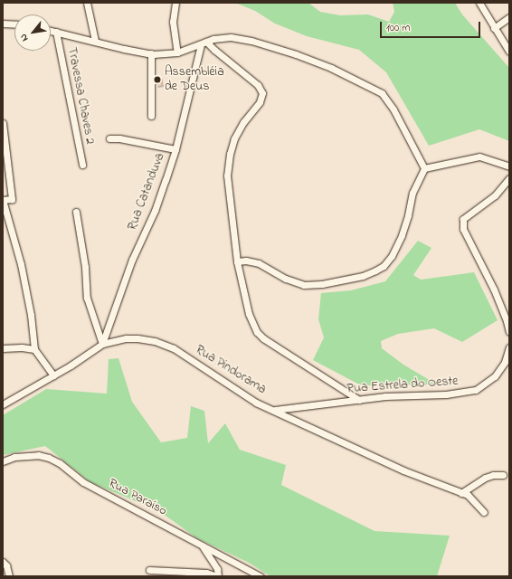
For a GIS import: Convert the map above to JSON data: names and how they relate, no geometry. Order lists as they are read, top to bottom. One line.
{"streets":{"street":["Travessa Chaves 2","Rua Catanduva","Rua Pindorama","Rua Estrela do Oeste","Rua Paraíso"]},"crossings":[["Rua Catanduva","Rua Pindorama"],["Rua Pindorama","Rua Estrela do Oeste"]],"places":["Assembléia de Deus"],"scale_bar":"100 m","north":"bottom left"}
